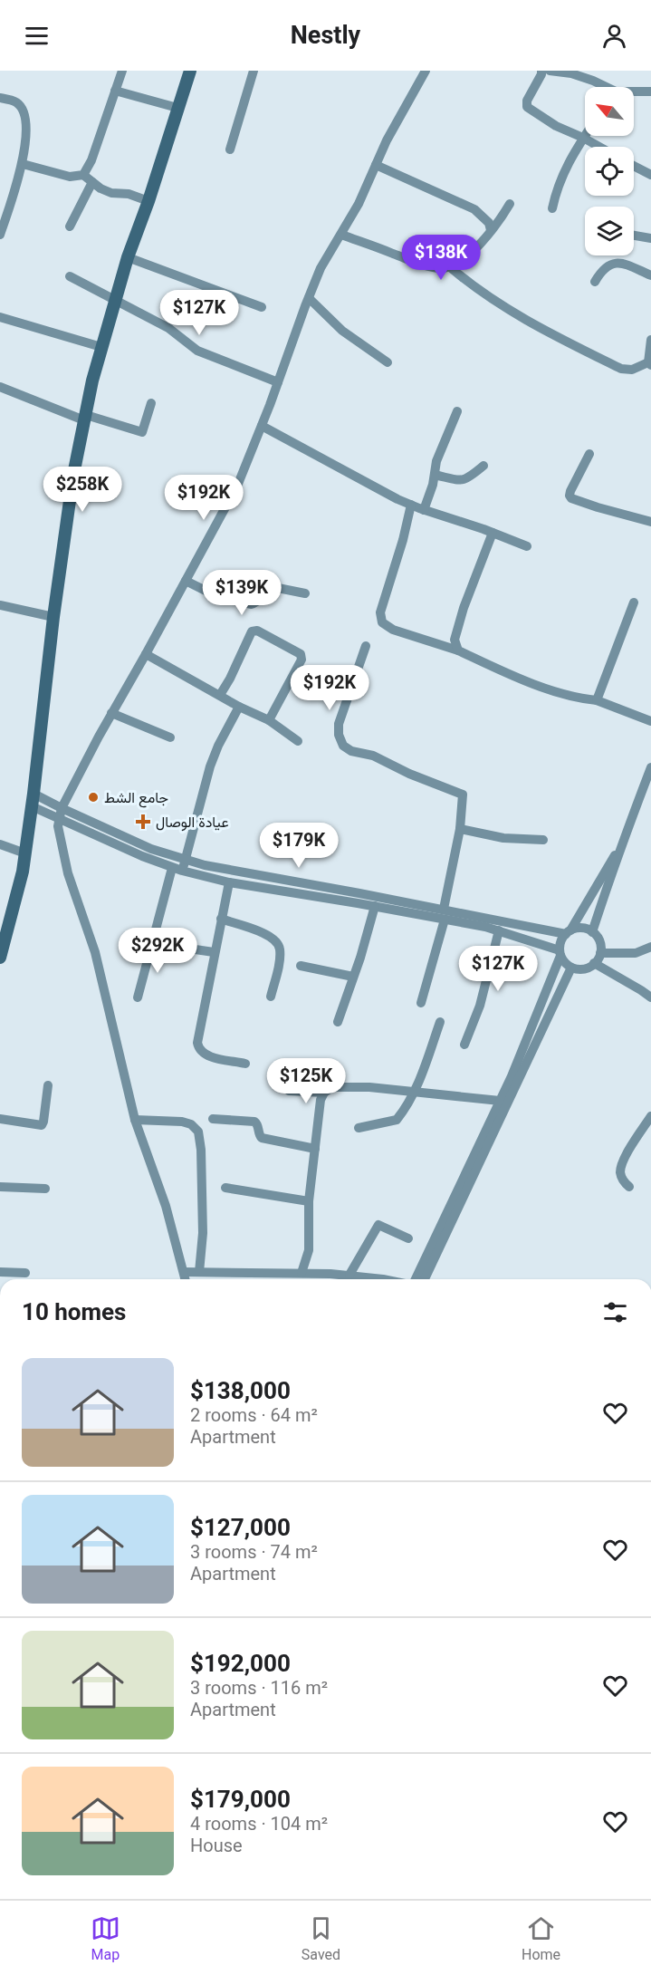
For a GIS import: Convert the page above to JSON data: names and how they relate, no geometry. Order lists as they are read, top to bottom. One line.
{"places":{"other":["جامع الشط"],"health":["عيادة الوصال"]},"north":"top left","page":{"header":"Nestly","price":["$138K","$127K","$258K","$192K","$139K","$192K","$179K","$292K","$127K","$125K"],"heading":"10 homes","list":[{"name":"$138,000","note":"2 rooms · 64 m² · Apartment"},{"name":"$127,000","note":"3 rooms · 74 m² · Apartment"},{"name":"$192,000","note":"3 rooms · 116 m² · Apartment"},{"name":"$179,000","note":"4 rooms · 104 m² · House"}],"tabs":["Map","Saved","Home"]}}
